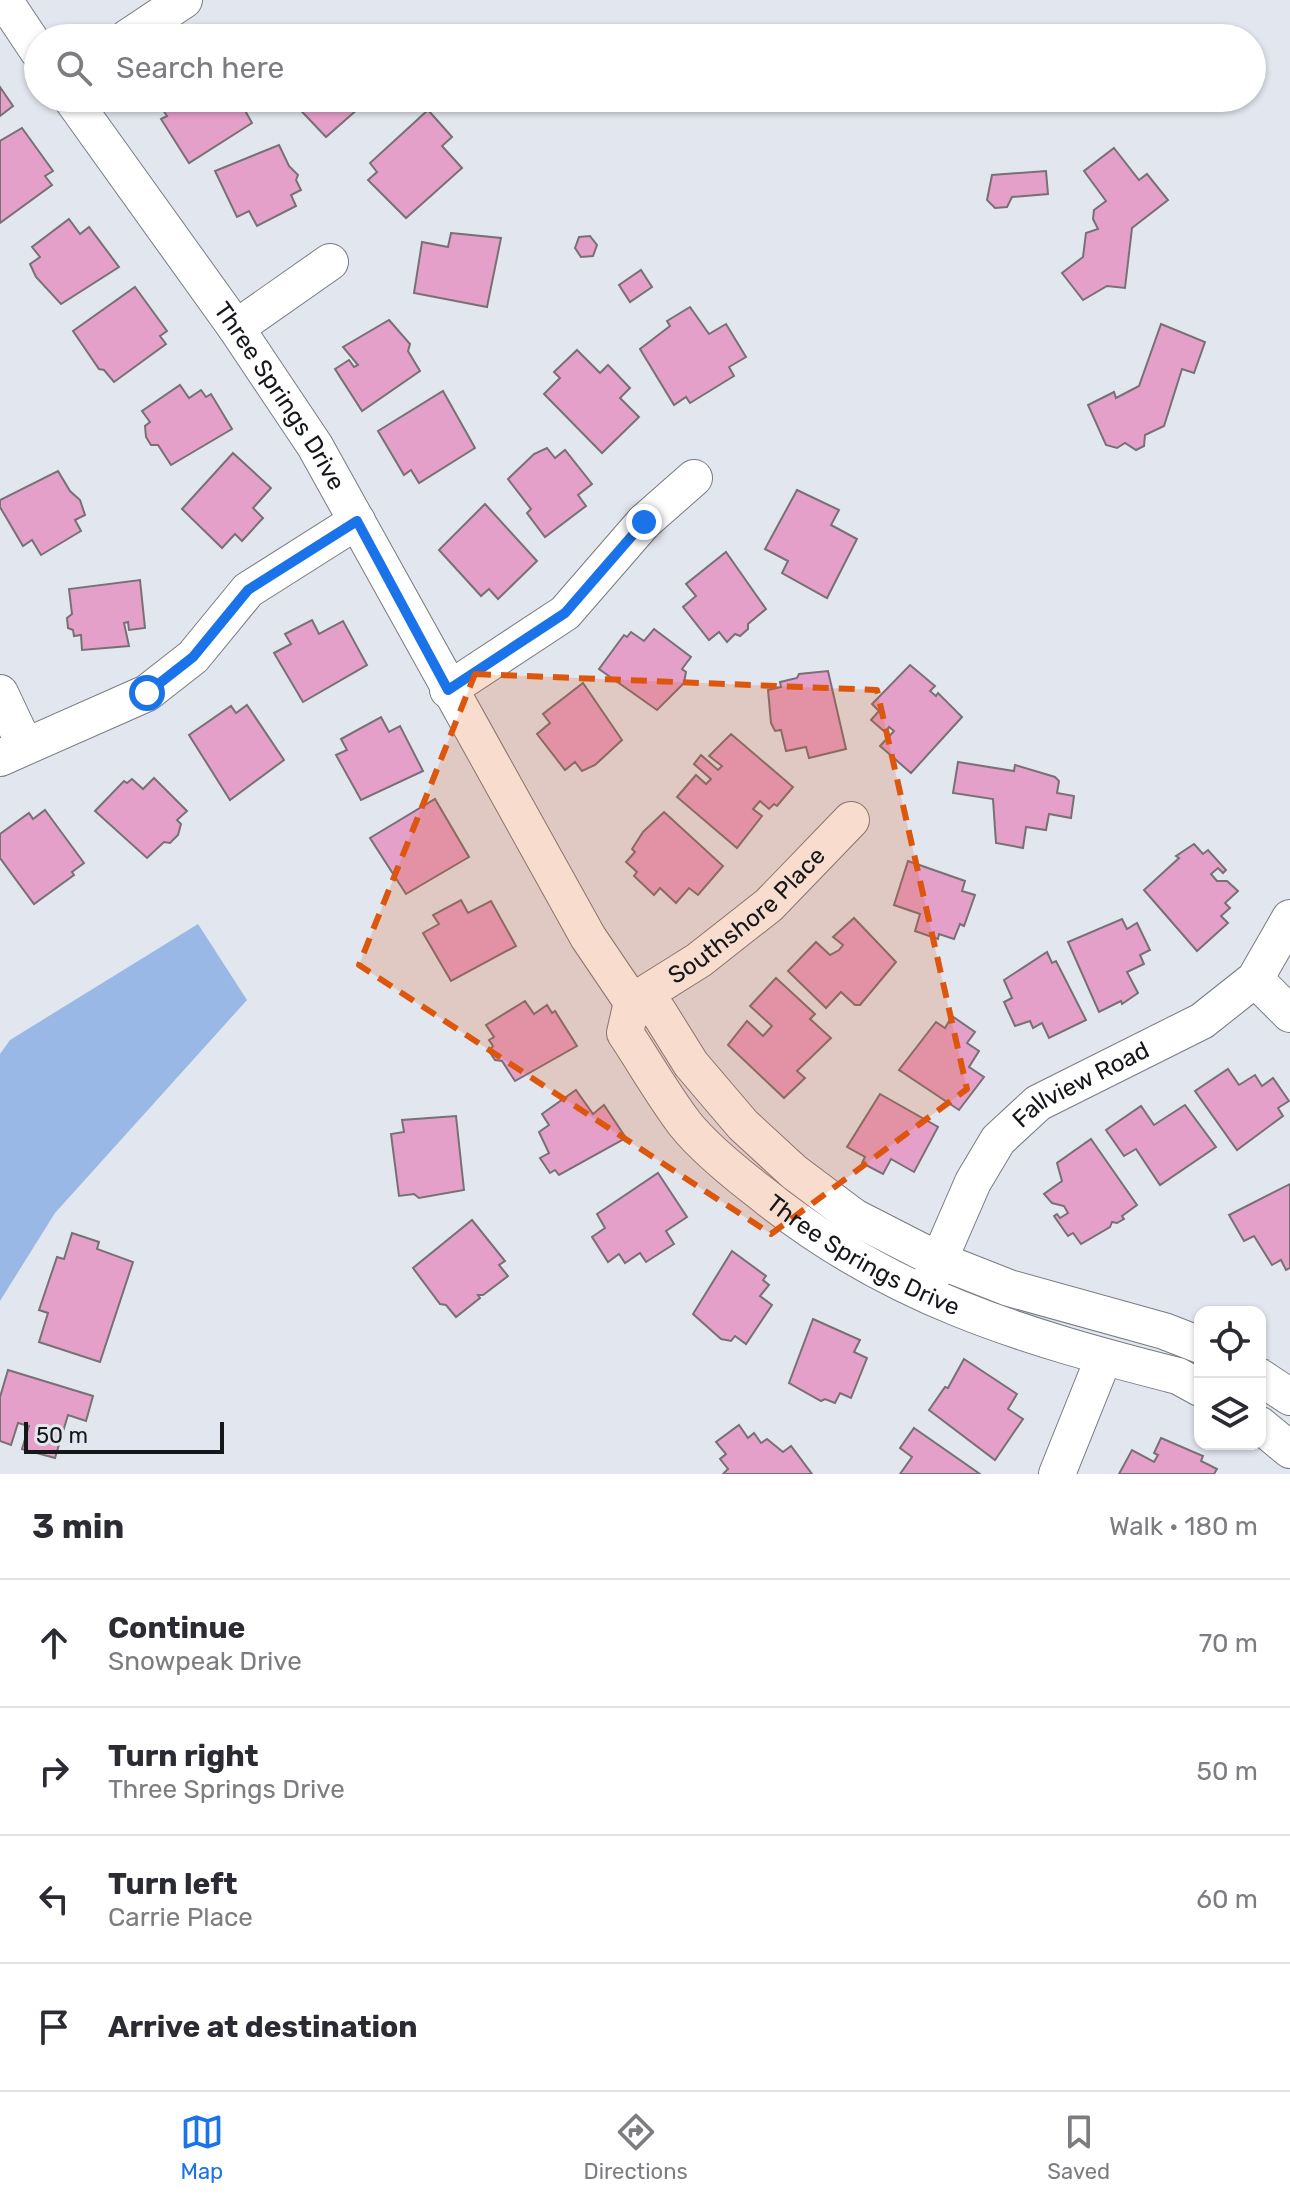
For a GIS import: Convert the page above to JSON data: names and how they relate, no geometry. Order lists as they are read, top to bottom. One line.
{"streets":{"street":["Three Springs Drive","Southshore Place","Fallview Road"]},"crossings":[["Three Springs Drive","Southshore Place"],["Three Springs Drive","Fallview Road"]],"scale_bar":"50 m","page":{"search":"Search here","scale":"50 m","heading":["3 min","Walk · 180 m"],"list":[["Continue","Snowpeak Drive","70 m"],["Turn right","Three Springs Drive","50 m"],["Turn left","Carrie Place","60 m"],"Arrive at destination"],"nav":["Map","Directions","Saved"]}}
